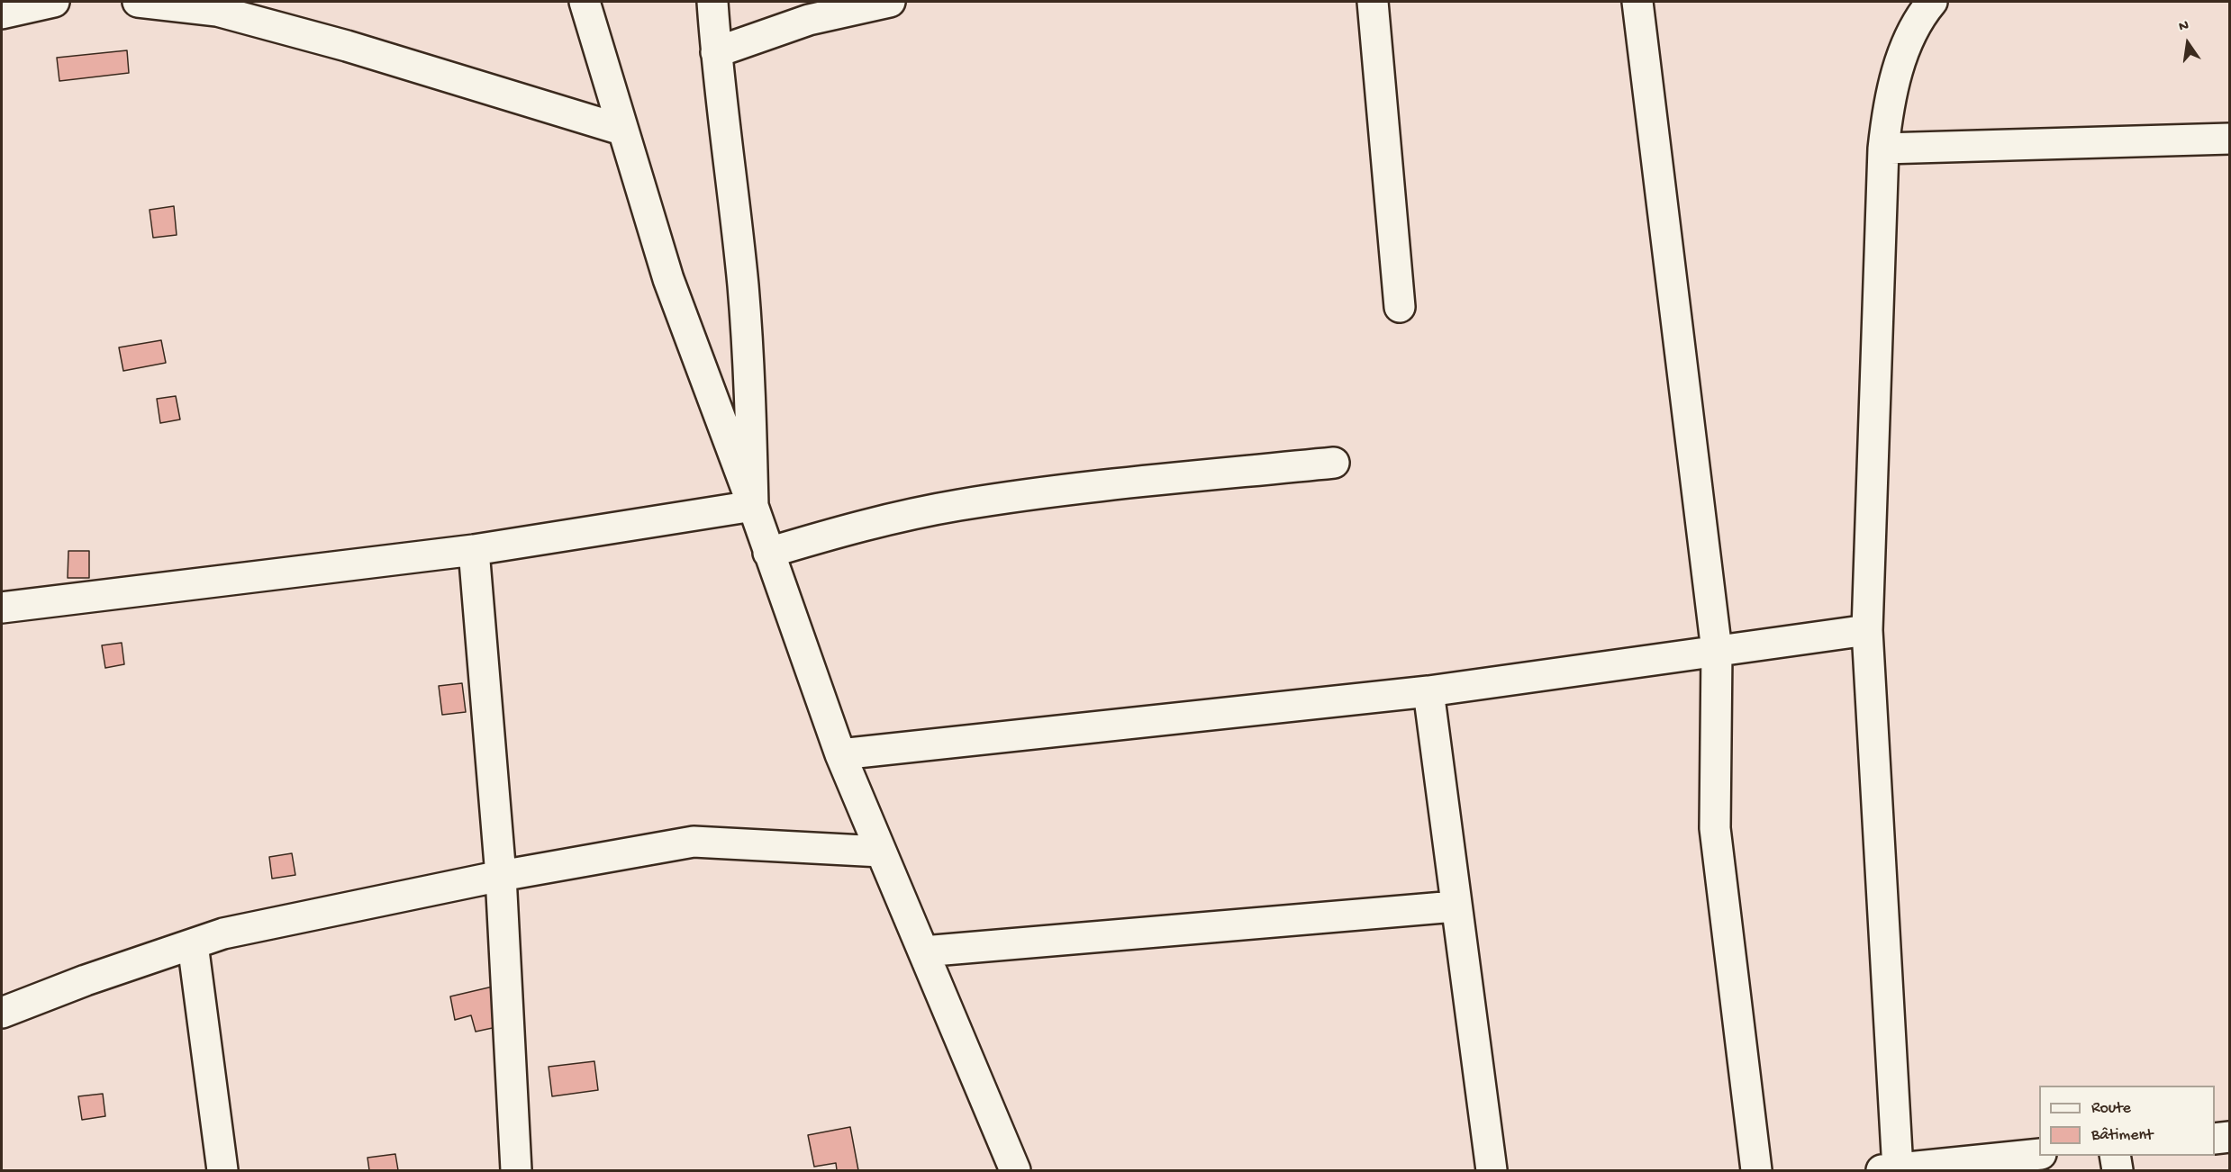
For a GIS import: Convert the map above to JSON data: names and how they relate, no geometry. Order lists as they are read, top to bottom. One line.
{"legend":["Route","Bâtiment"],"north":"top"}
